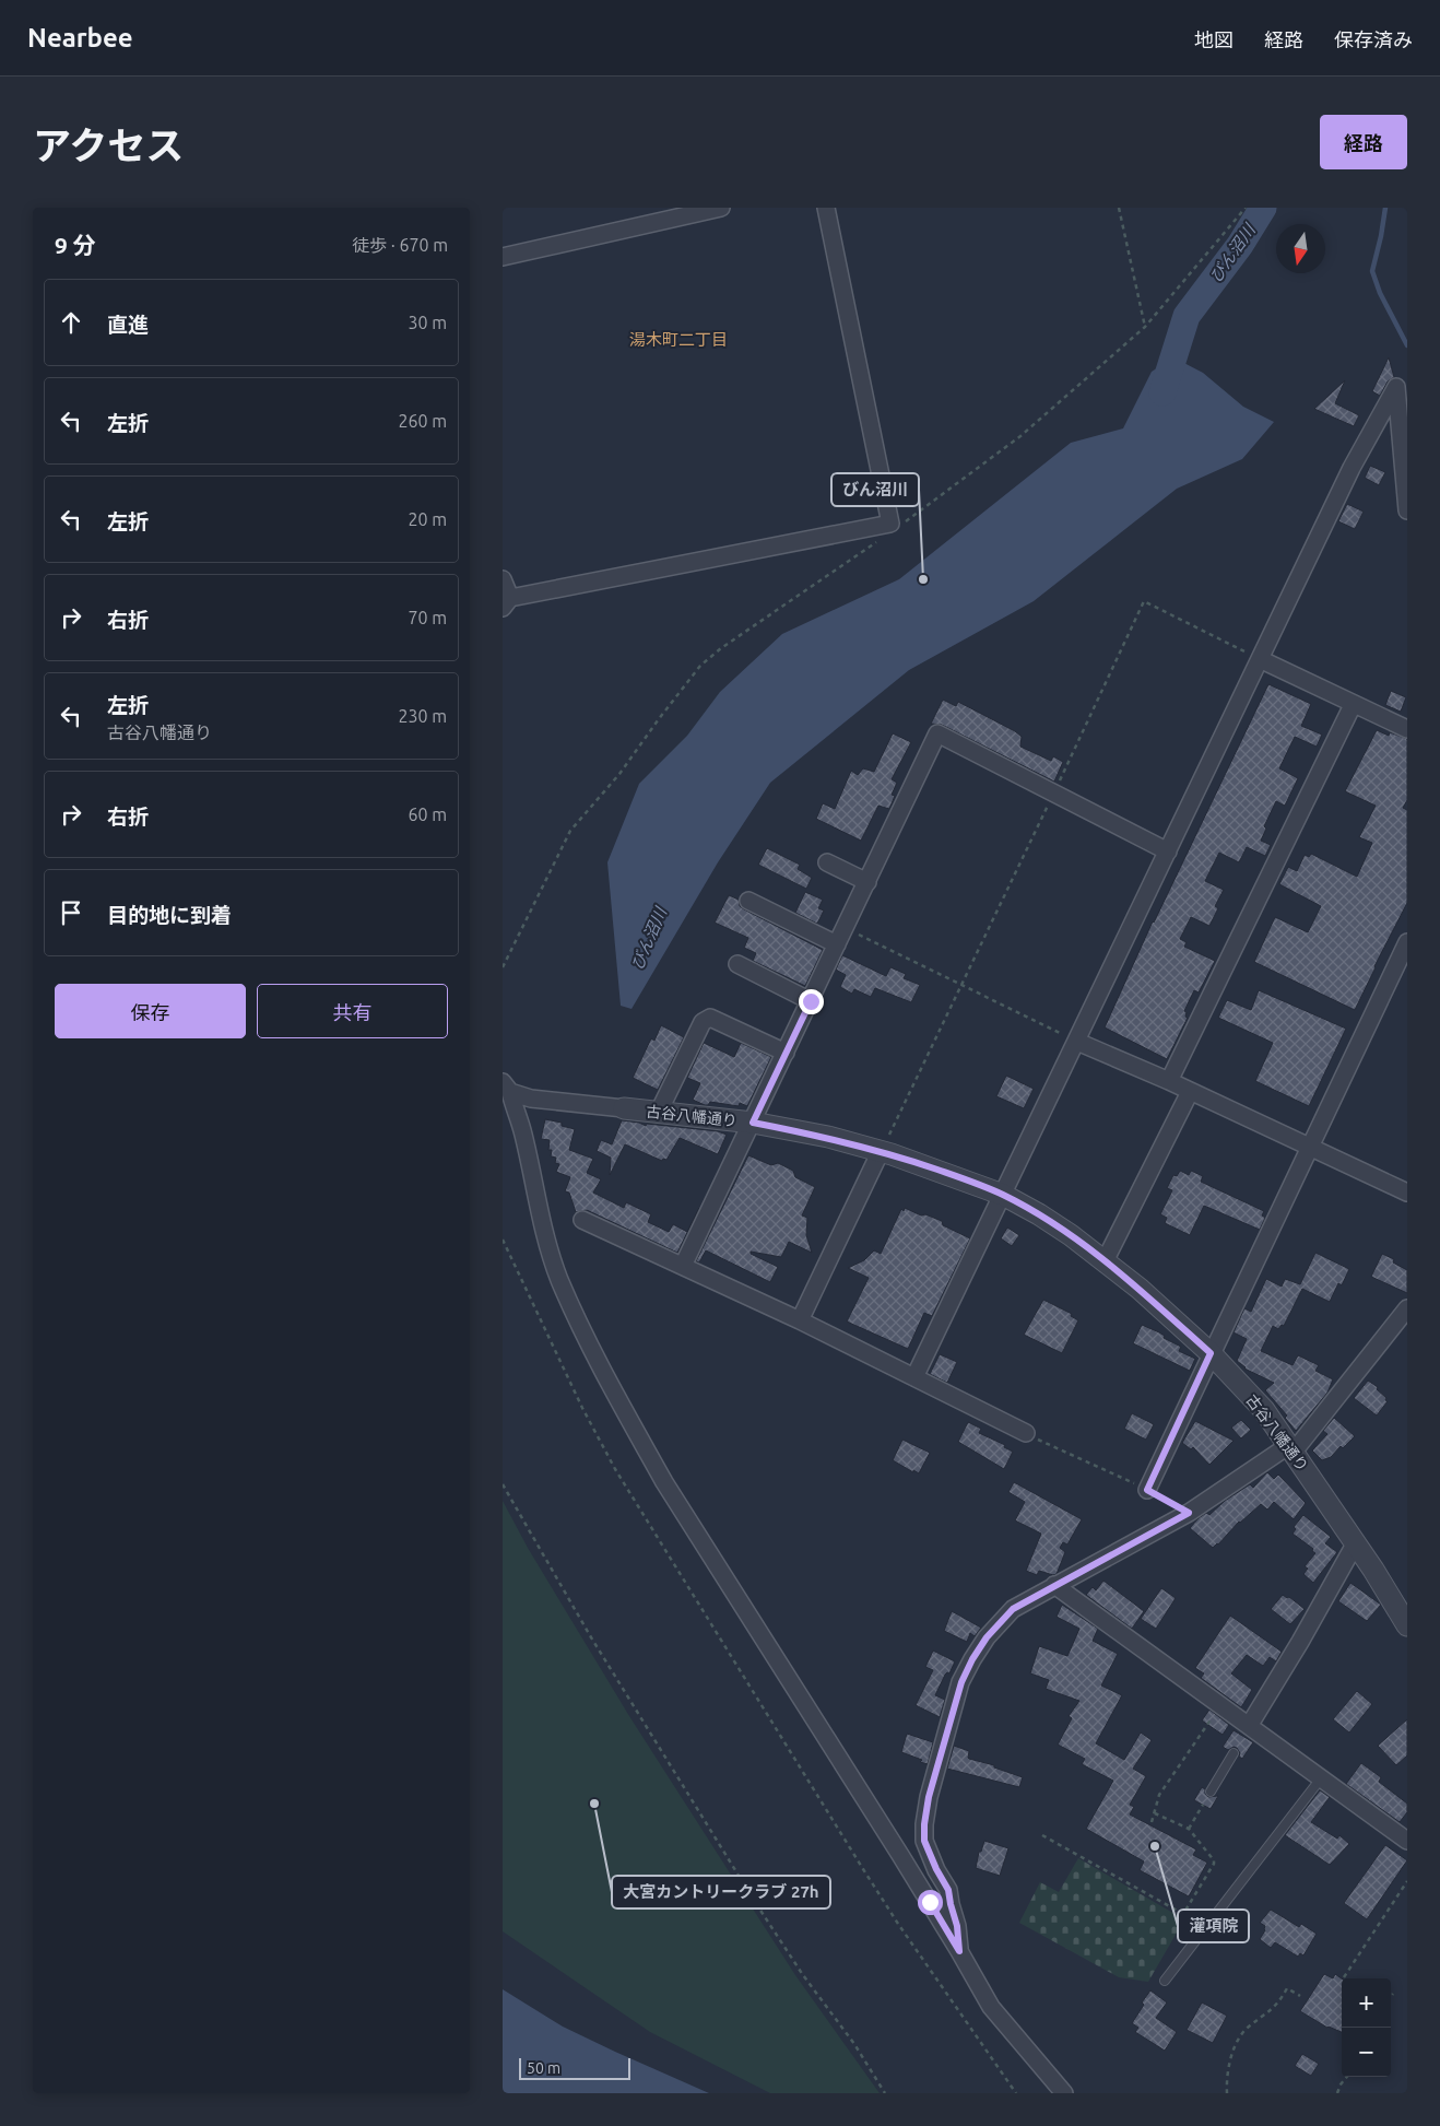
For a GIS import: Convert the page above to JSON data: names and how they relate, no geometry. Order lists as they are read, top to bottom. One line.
{"streets":{"street":["古谷八幡通り"]},"districts":["湯木町二丁目"],"water":["びん沼川"],"places":["びん沼川","大宮カントリークラブ 27h","灌項院"],"scale_bar":"50 m","north":"bottom","page":{"header":"Nearbee","nav":["地図","経路","保存済み"],"title":"アクセス","buttons":["経路",["保存","共有"]],"heading":["9 分","徒歩 · 670 m"],"list":[["直進","30 m"],["左折","260 m"],["左折","20 m"],["右折","70 m"],["左折","古谷八幡通り","230 m"],["右折","60 m"],"目的地に到着"],"map_buttons":["+","−"],"scale":"50 m"}}
